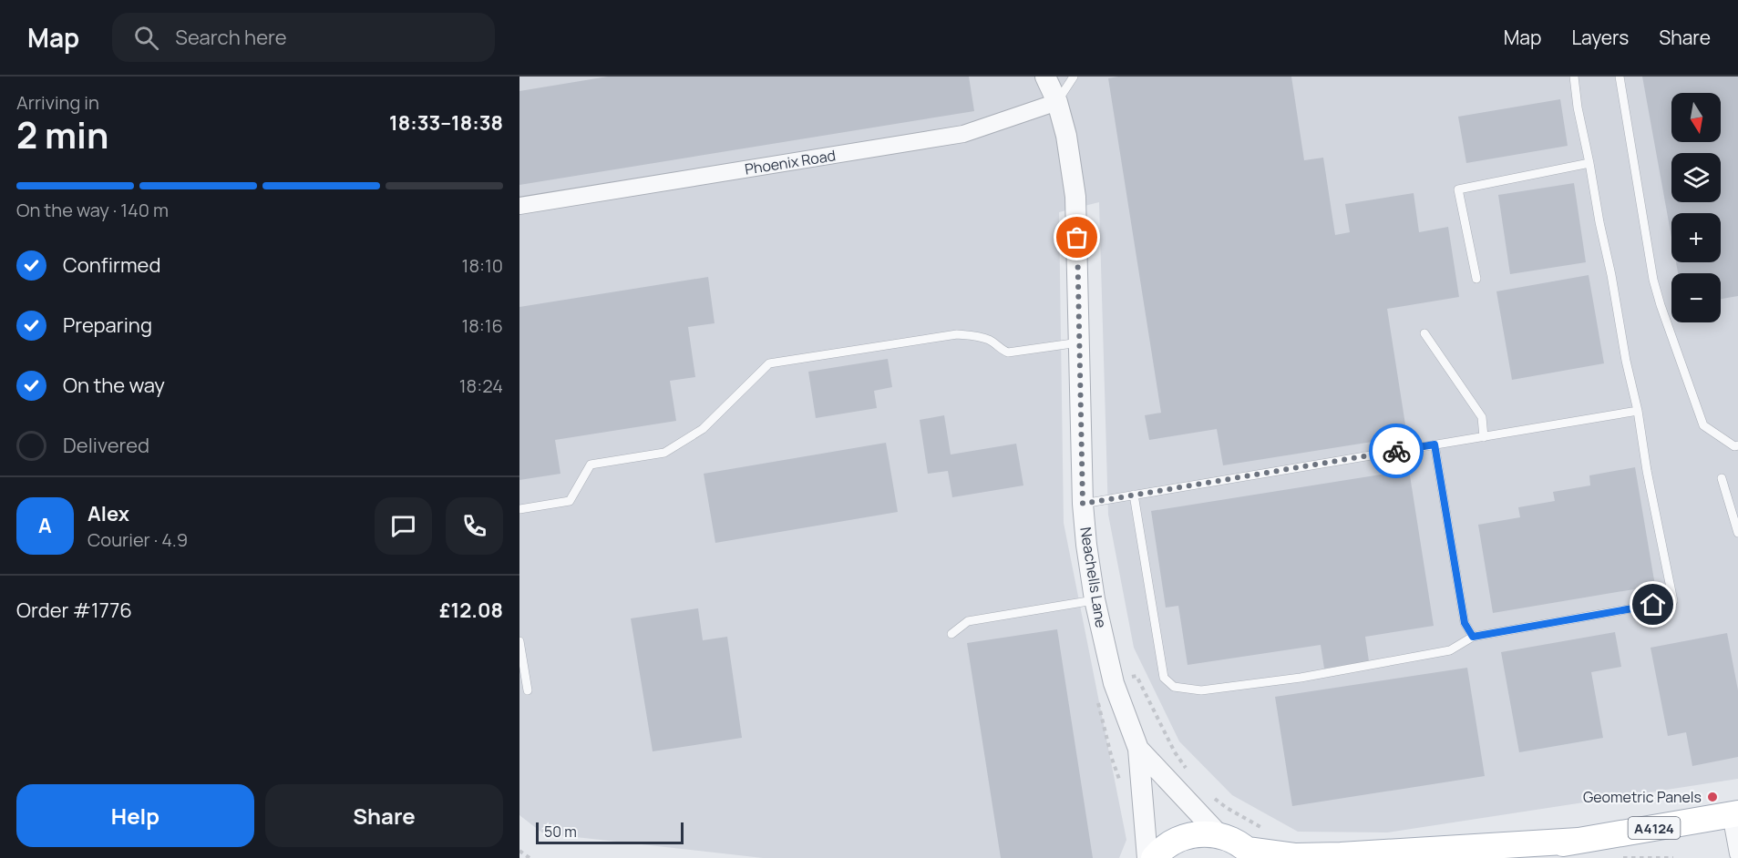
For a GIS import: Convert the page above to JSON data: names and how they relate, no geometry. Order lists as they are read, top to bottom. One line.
{"streets":{"main road":["A4124"],"street":["Phoenix Road","Neachells Lane"]},"crossings":[["Phoenix Road","Neachells Lane"]],"places":["Geometric Panels"],"scale_bar":"50 m","north":"bottom","page":{"header":"Map","search":"Search here","nav":["Map","Layers","Share"],"heading":["2 min","Arriving in","18:33–18:38"],"panel":["Alex","Courier · 4.9","Order #1776","£12.08"],"map_buttons":["+","−"],"bar":"On the way · 140 m","list":[["Confirmed","18:10"],["Preparing","18:16"],["On the way","18:24"],"Delivered"],"round":"A","buttons":["Help","Share"],"scale":"50 m"}}
